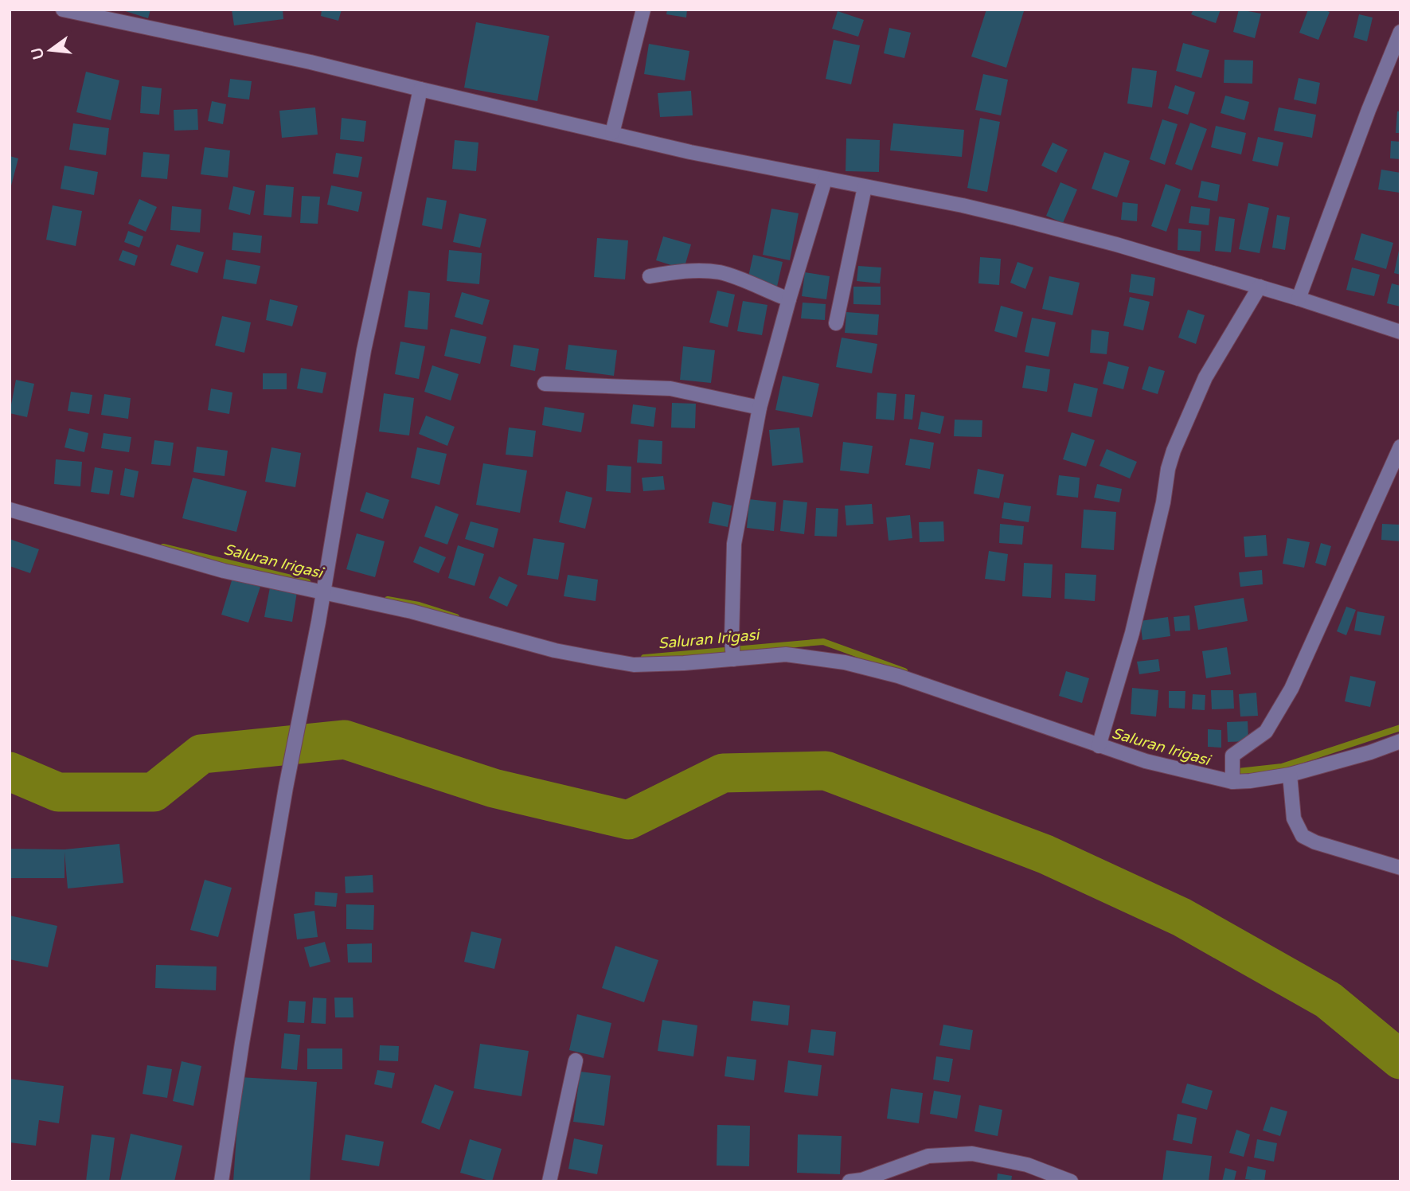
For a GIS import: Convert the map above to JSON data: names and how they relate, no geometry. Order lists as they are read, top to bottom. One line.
{"water":["Saluran Irigasi"],"north":"left"}
